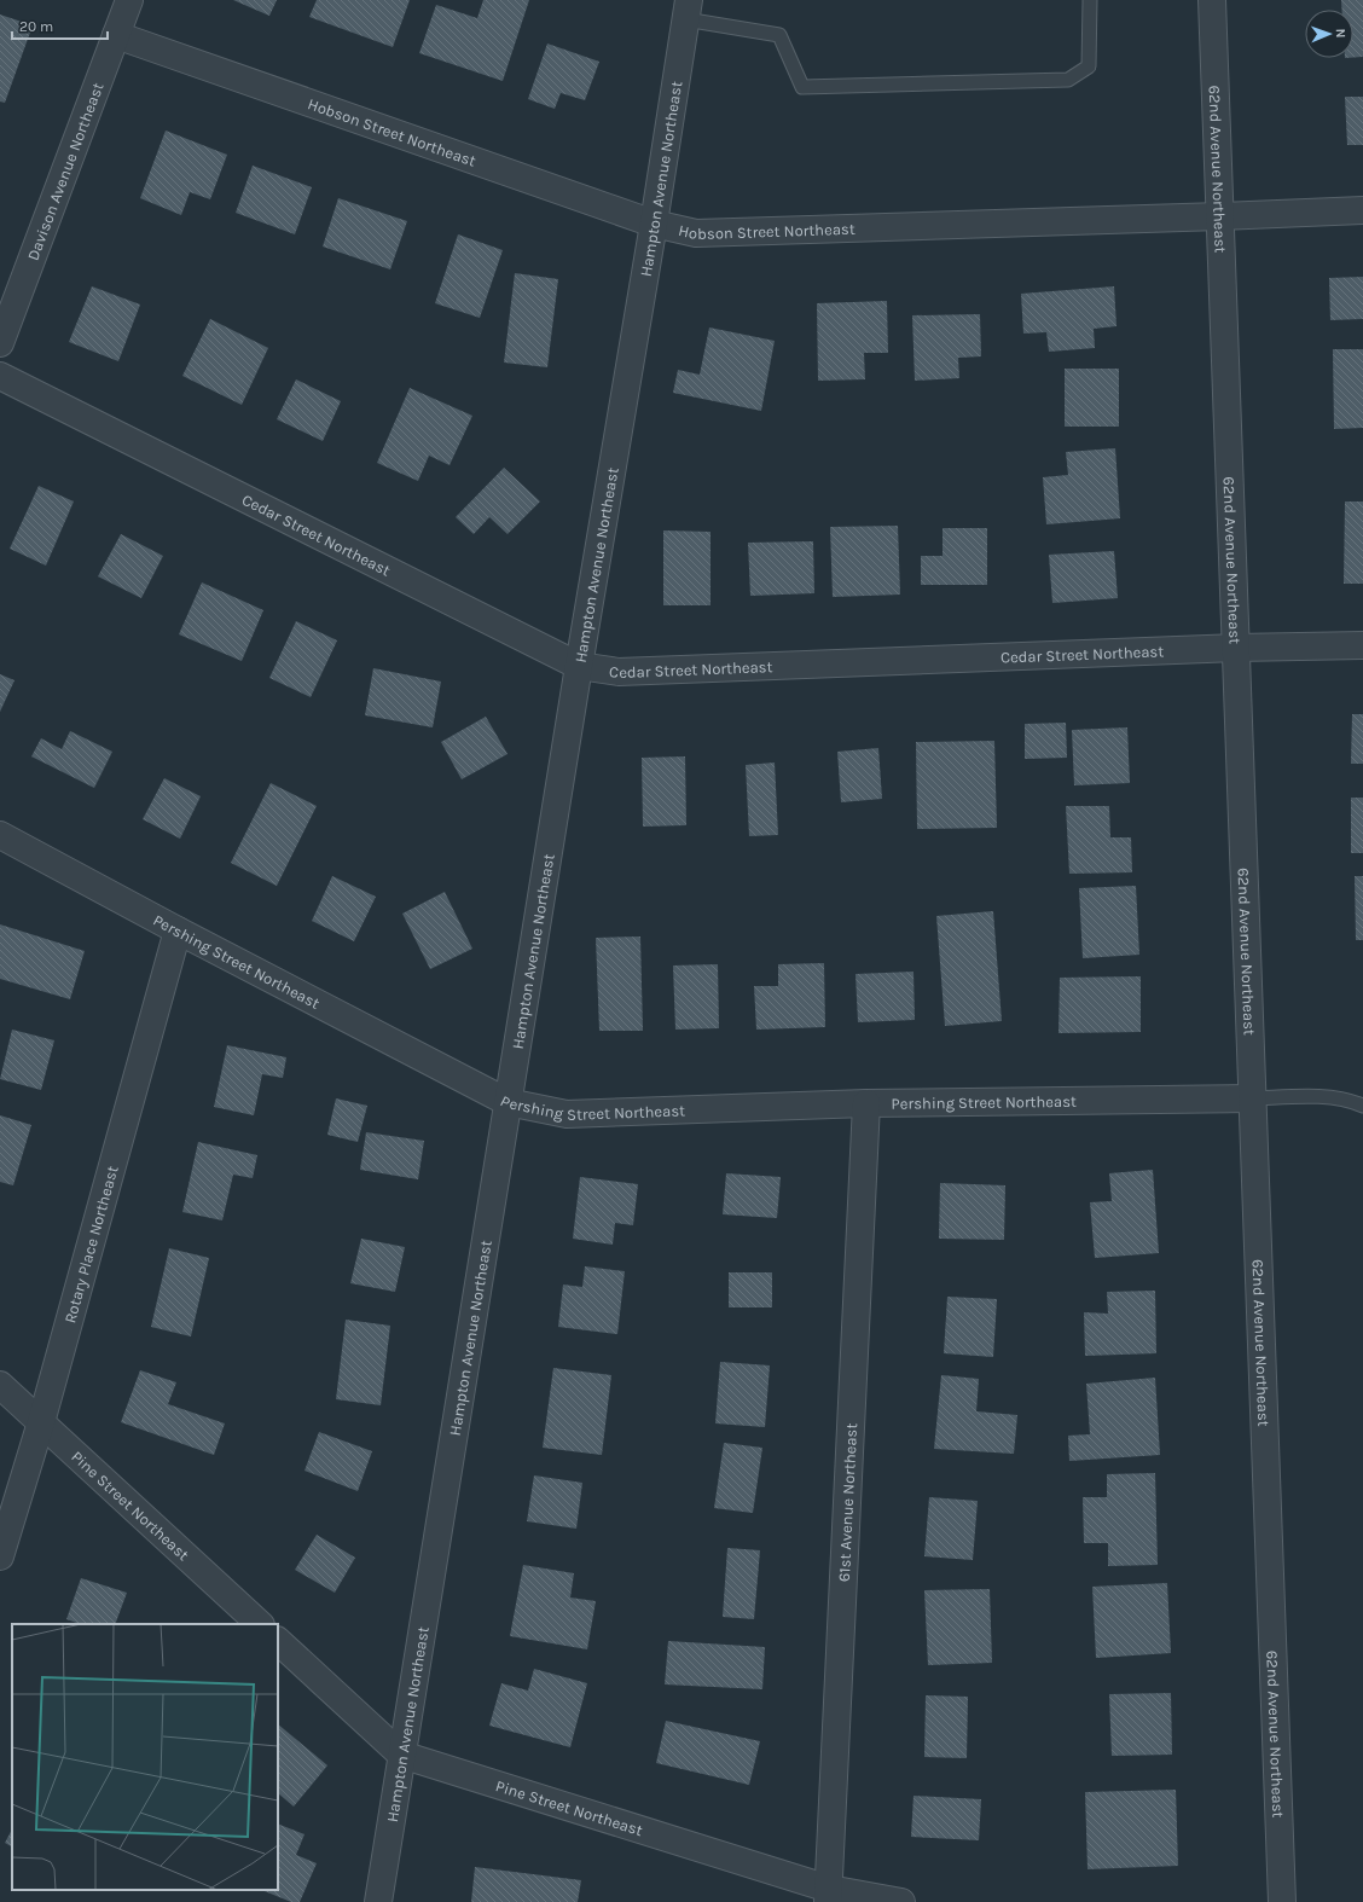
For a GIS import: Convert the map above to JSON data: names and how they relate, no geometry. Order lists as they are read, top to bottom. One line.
{"streets":{"street":["Hobson Street Northeast","62nd Avenue Northeast","Davison Avenue Northeast","Hampton Avenue Northeast","Cedar Street Northeast","Pershing Street Northeast","Rotary Place Northeast","61st Avenue Northeast","Pine Street Northeast"]},"crossings":[["Hobson Street Northeast","62nd Avenue Northeast"],["Hobson Street Northeast","Davison Avenue Northeast"],["Hobson Street Northeast","Hampton Avenue Northeast"],["62nd Avenue Northeast","Cedar Street Northeast"],["62nd Avenue Northeast","Pershing Street Northeast"],["Hampton Avenue Northeast","Cedar Street Northeast"],["Hampton Avenue Northeast","Pershing Street Northeast"],["Hampton Avenue Northeast","Pine Street Northeast"],["Pershing Street Northeast","Rotary Place Northeast"],["Pershing Street Northeast","61st Avenue Northeast"],["Rotary Place Northeast","Pine Street Northeast"],["61st Avenue Northeast","Pine Street Northeast"]],"scale_bar":"20 m","north":"right"}
